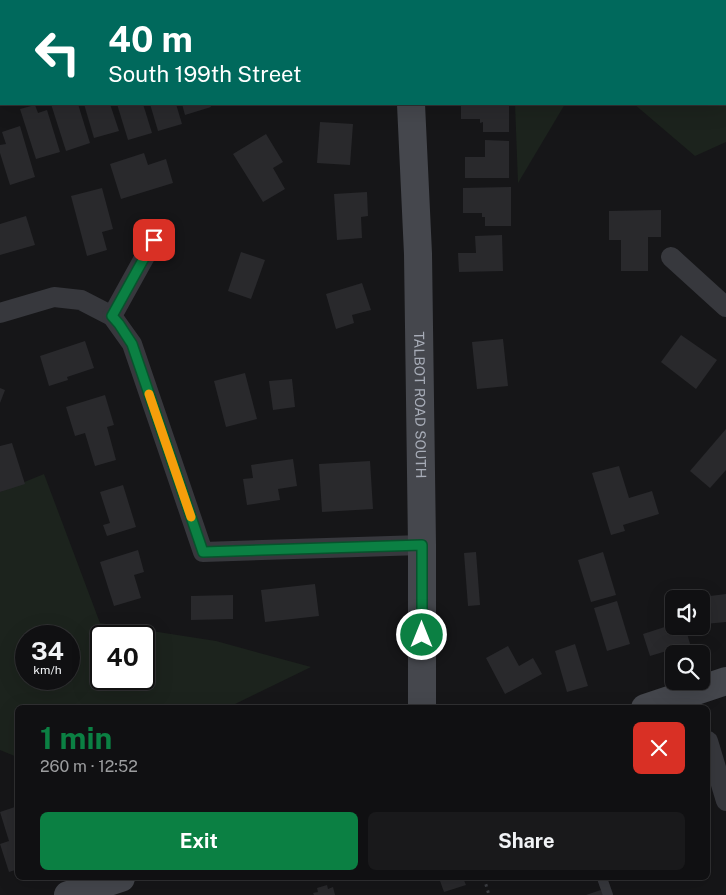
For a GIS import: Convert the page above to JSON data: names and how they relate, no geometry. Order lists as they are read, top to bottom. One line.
{"streets":{"street":["TALBOT ROAD SOUTH"]},"page":{"turn":["40 m","South 199th Street"],"speed":"34 km/h","limit":"40","heading":["1 min","260 m · 12:52"],"buttons":["Exit","Share"]}}
